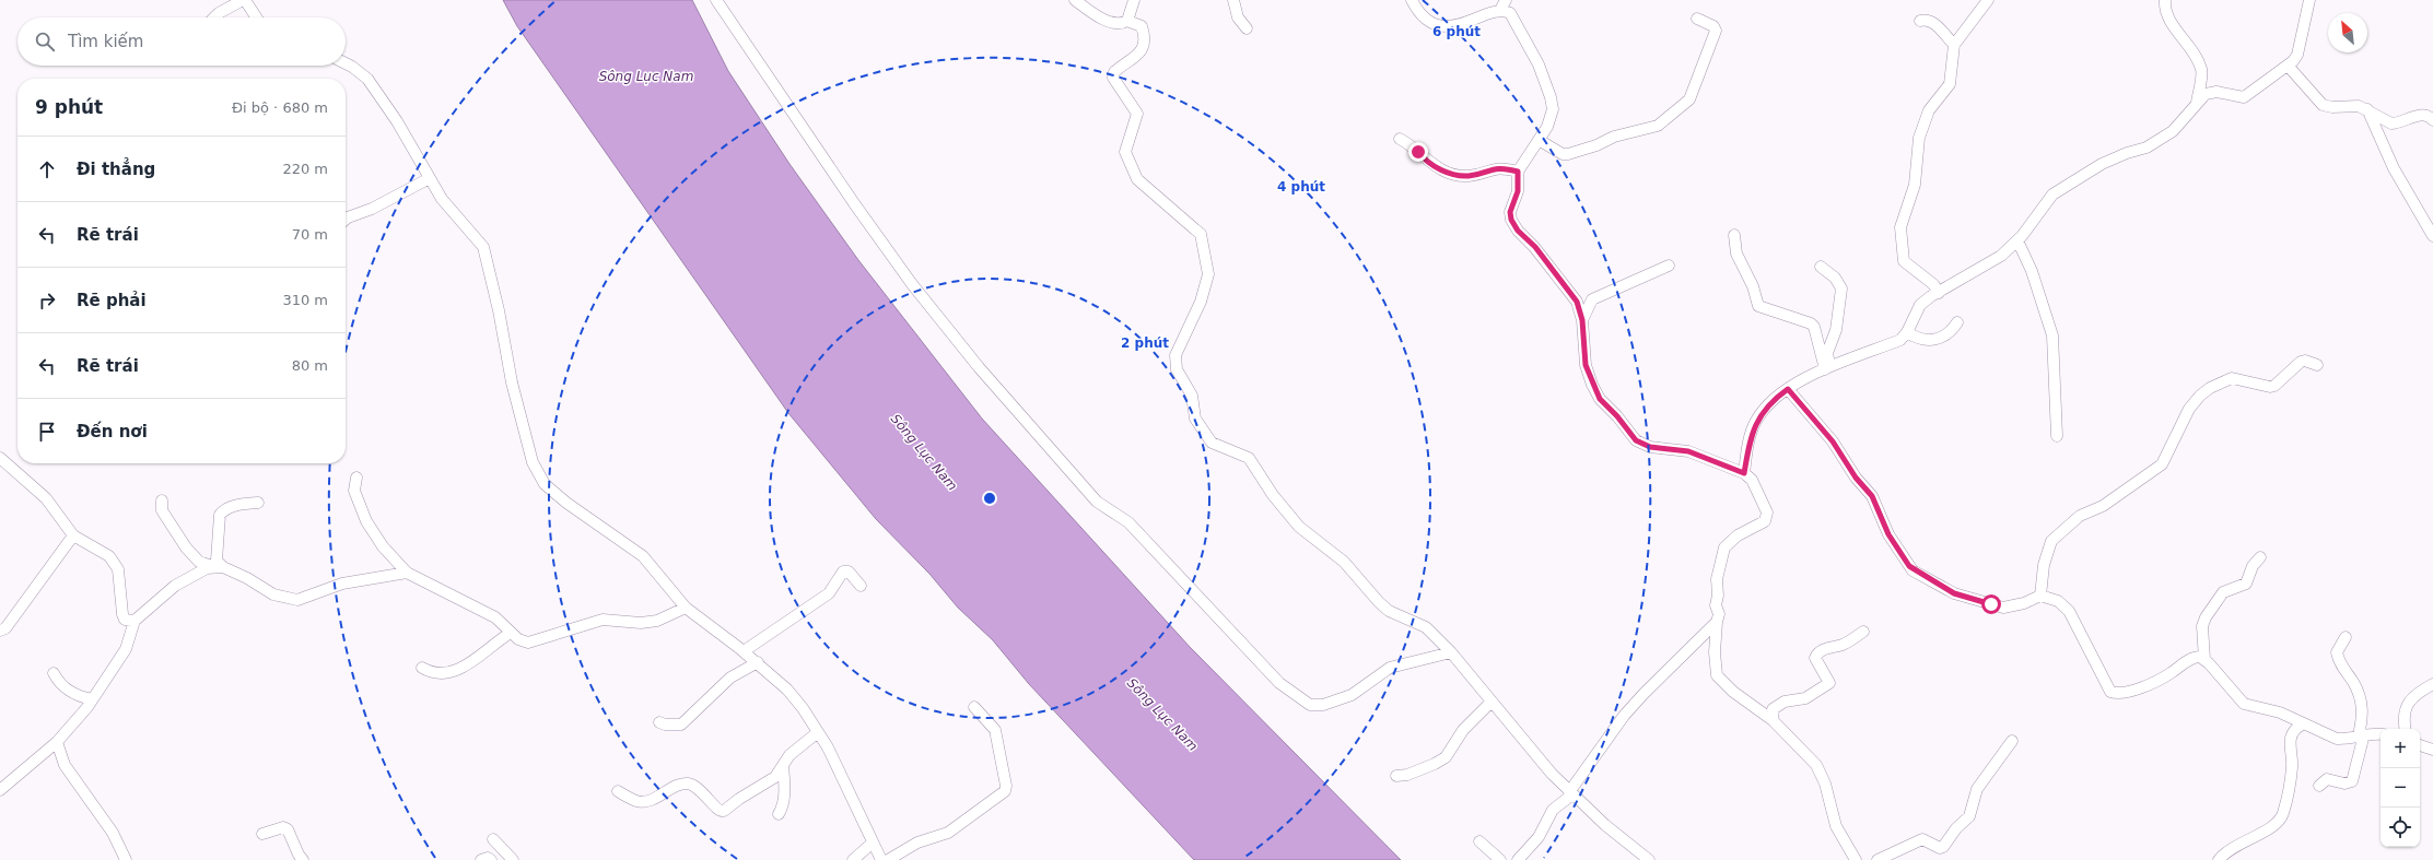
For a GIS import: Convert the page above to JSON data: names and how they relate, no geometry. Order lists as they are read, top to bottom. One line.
{"water":["Sông Lục Nam"],"north":"top left","page":{"search":"Tìm kiếm","heading":["9 phút","Đi bộ · 680 m"],"list":[["Đi thẳng","220 m"],["Rẽ trái","70 m"],["Rẽ phải","310 m"],["Rẽ trái","80 m"],"Đến nơi"],"map_buttons":["+","−"]},"rings":["6 phút","4 phút","2 phút"]}
